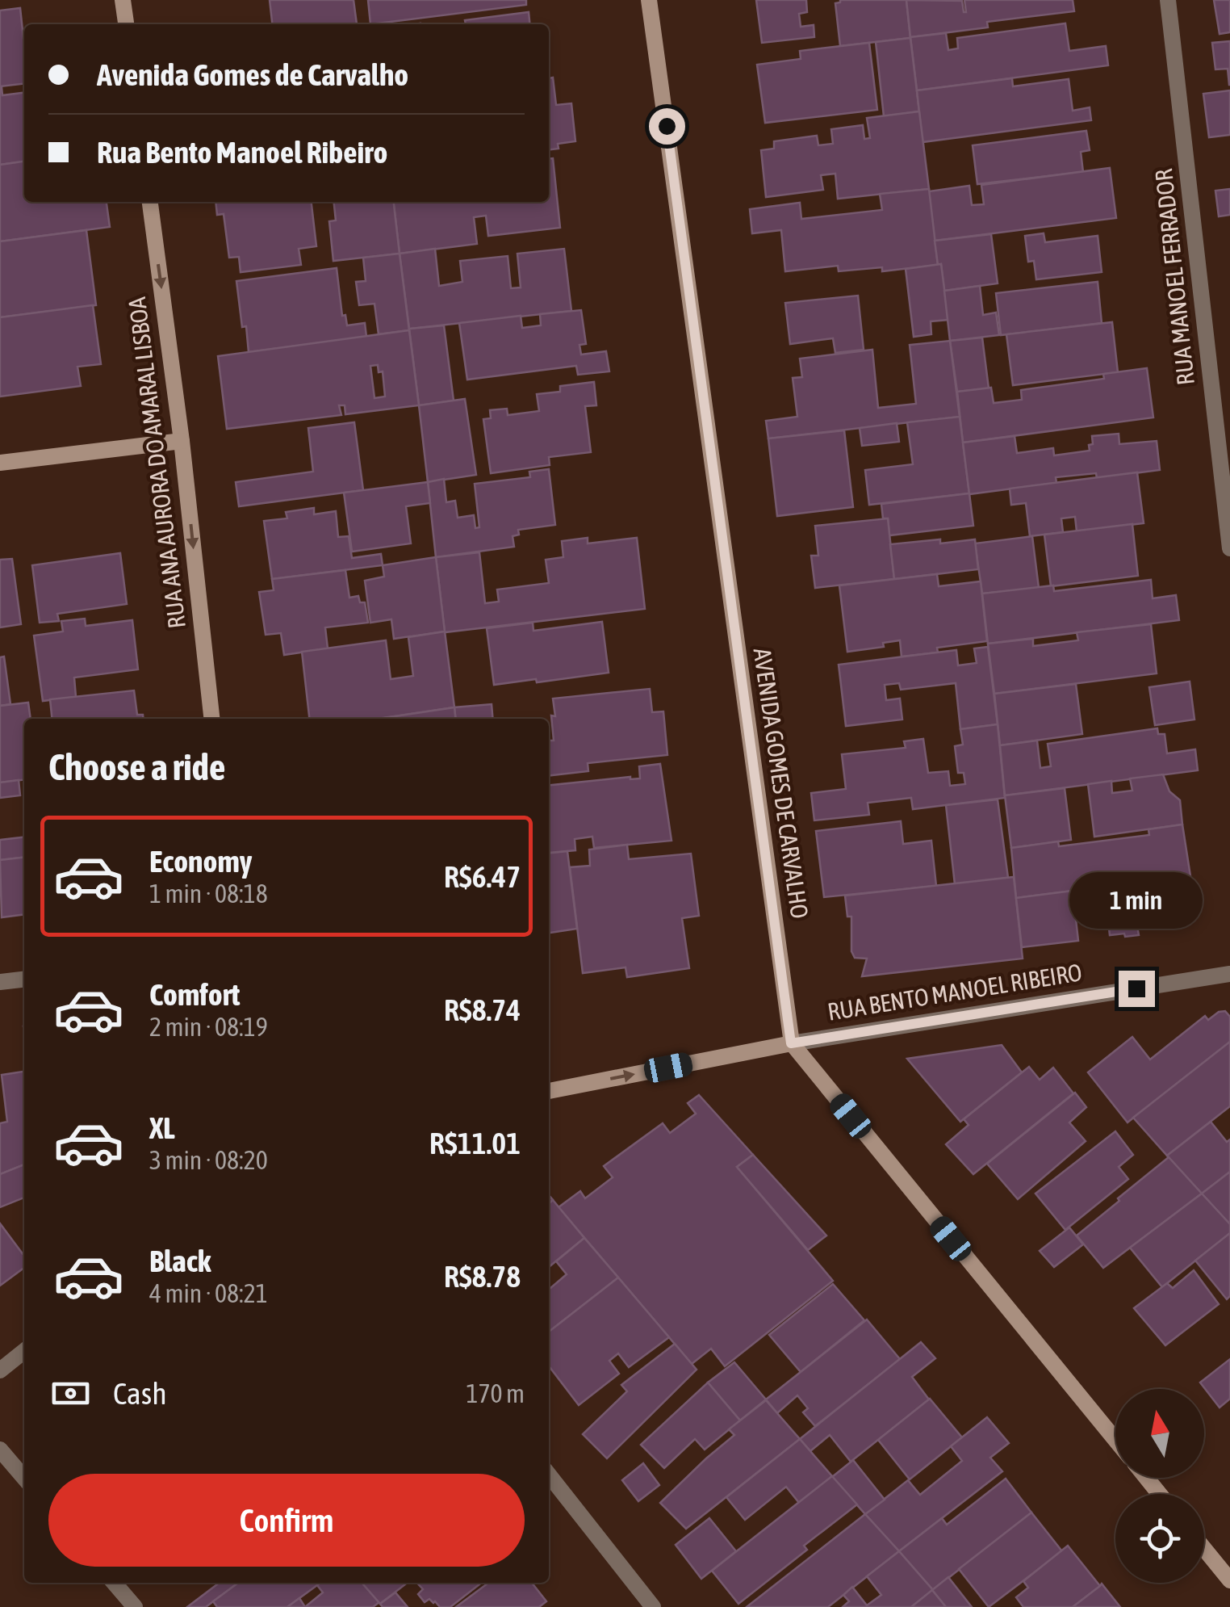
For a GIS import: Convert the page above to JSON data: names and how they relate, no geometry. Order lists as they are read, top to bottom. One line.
{"streets":{"street":["RUA MANOEL FERRADOR","RUA ANA AURORA DO AMARAL LISBOA","AVENIDA GOMES DE CARVALHO","RUA BENTO MANOEL RIBEIRO"]},"crossings":[["AVENIDA GOMES DE CARVALHO","RUA BENTO MANOEL RIBEIRO"]],"one_way":["RUA ANA AURORA DO AMARAL LISBOA","RUA BENTO MANOEL RIBEIRO"],"north":"top","page":{"banner":["Avenida Gomes de Carvalho","Rua Bento Manoel Ribeiro"],"heading":"Choose a ride","list":[{"name":"Economy","note":"1 min · 08:18","value":"R$6.47"},{"name":"Comfort","note":"2 min · 08:19","value":"R$8.74"},{"name":"XL","note":"3 min · 08:20","value":"R$11.01"},{"name":"Black","note":"4 min · 08:21","value":"R$8.78"}],"bubble":"1 min","pay":["Cash","170 m"],"buttons":"Confirm"}}
